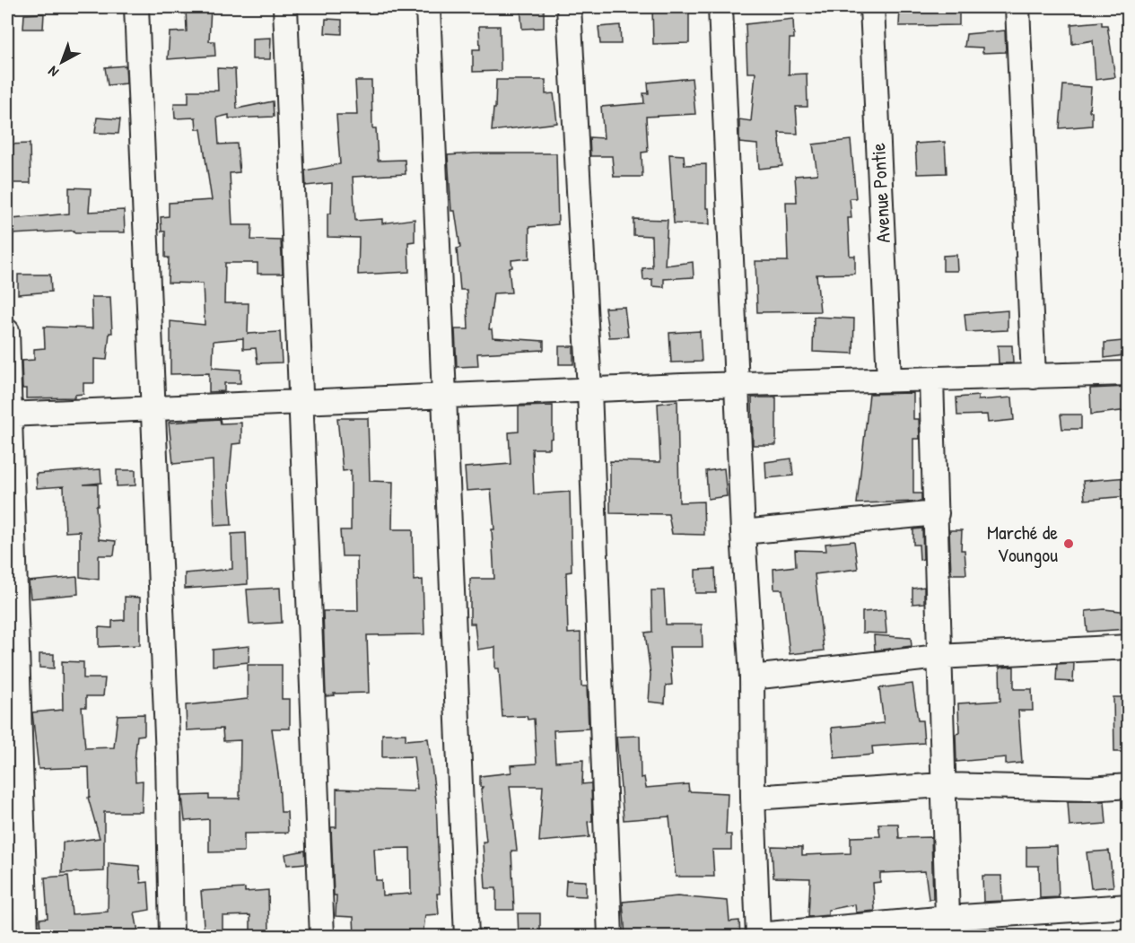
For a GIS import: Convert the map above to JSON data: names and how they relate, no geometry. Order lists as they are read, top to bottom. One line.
{"streets":{"street":["Avenue Pontie"]},"places":["Marché de Voungou"],"north":"bottom left"}
